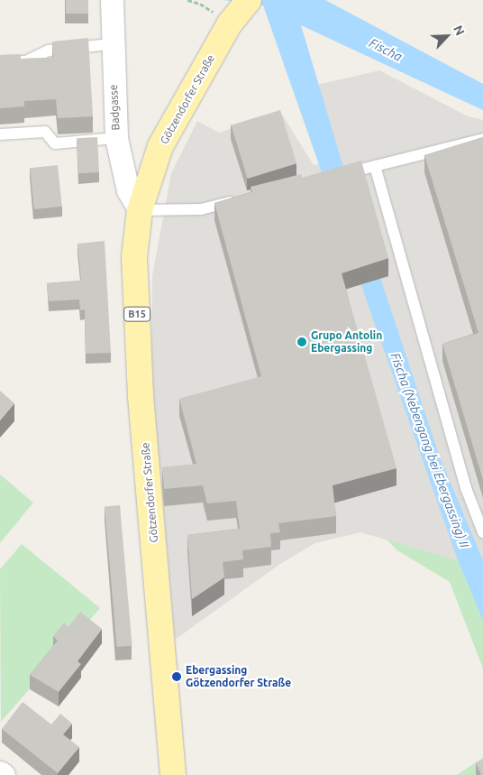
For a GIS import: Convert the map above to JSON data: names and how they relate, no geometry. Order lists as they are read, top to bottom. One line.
{"streets":{"main road":["Götzendorfer Straße","B15"],"street":["Badgasse"]},"crossings":[["Götzendorfer Straße","Badgasse"]],"water":["Fischa","Fischa (Nebengang bei Ebergassing) II"],"places":["Grupo Antolin Ebergassing","Ebergassing Götzendorfer Straße"],"north":"top right"}
